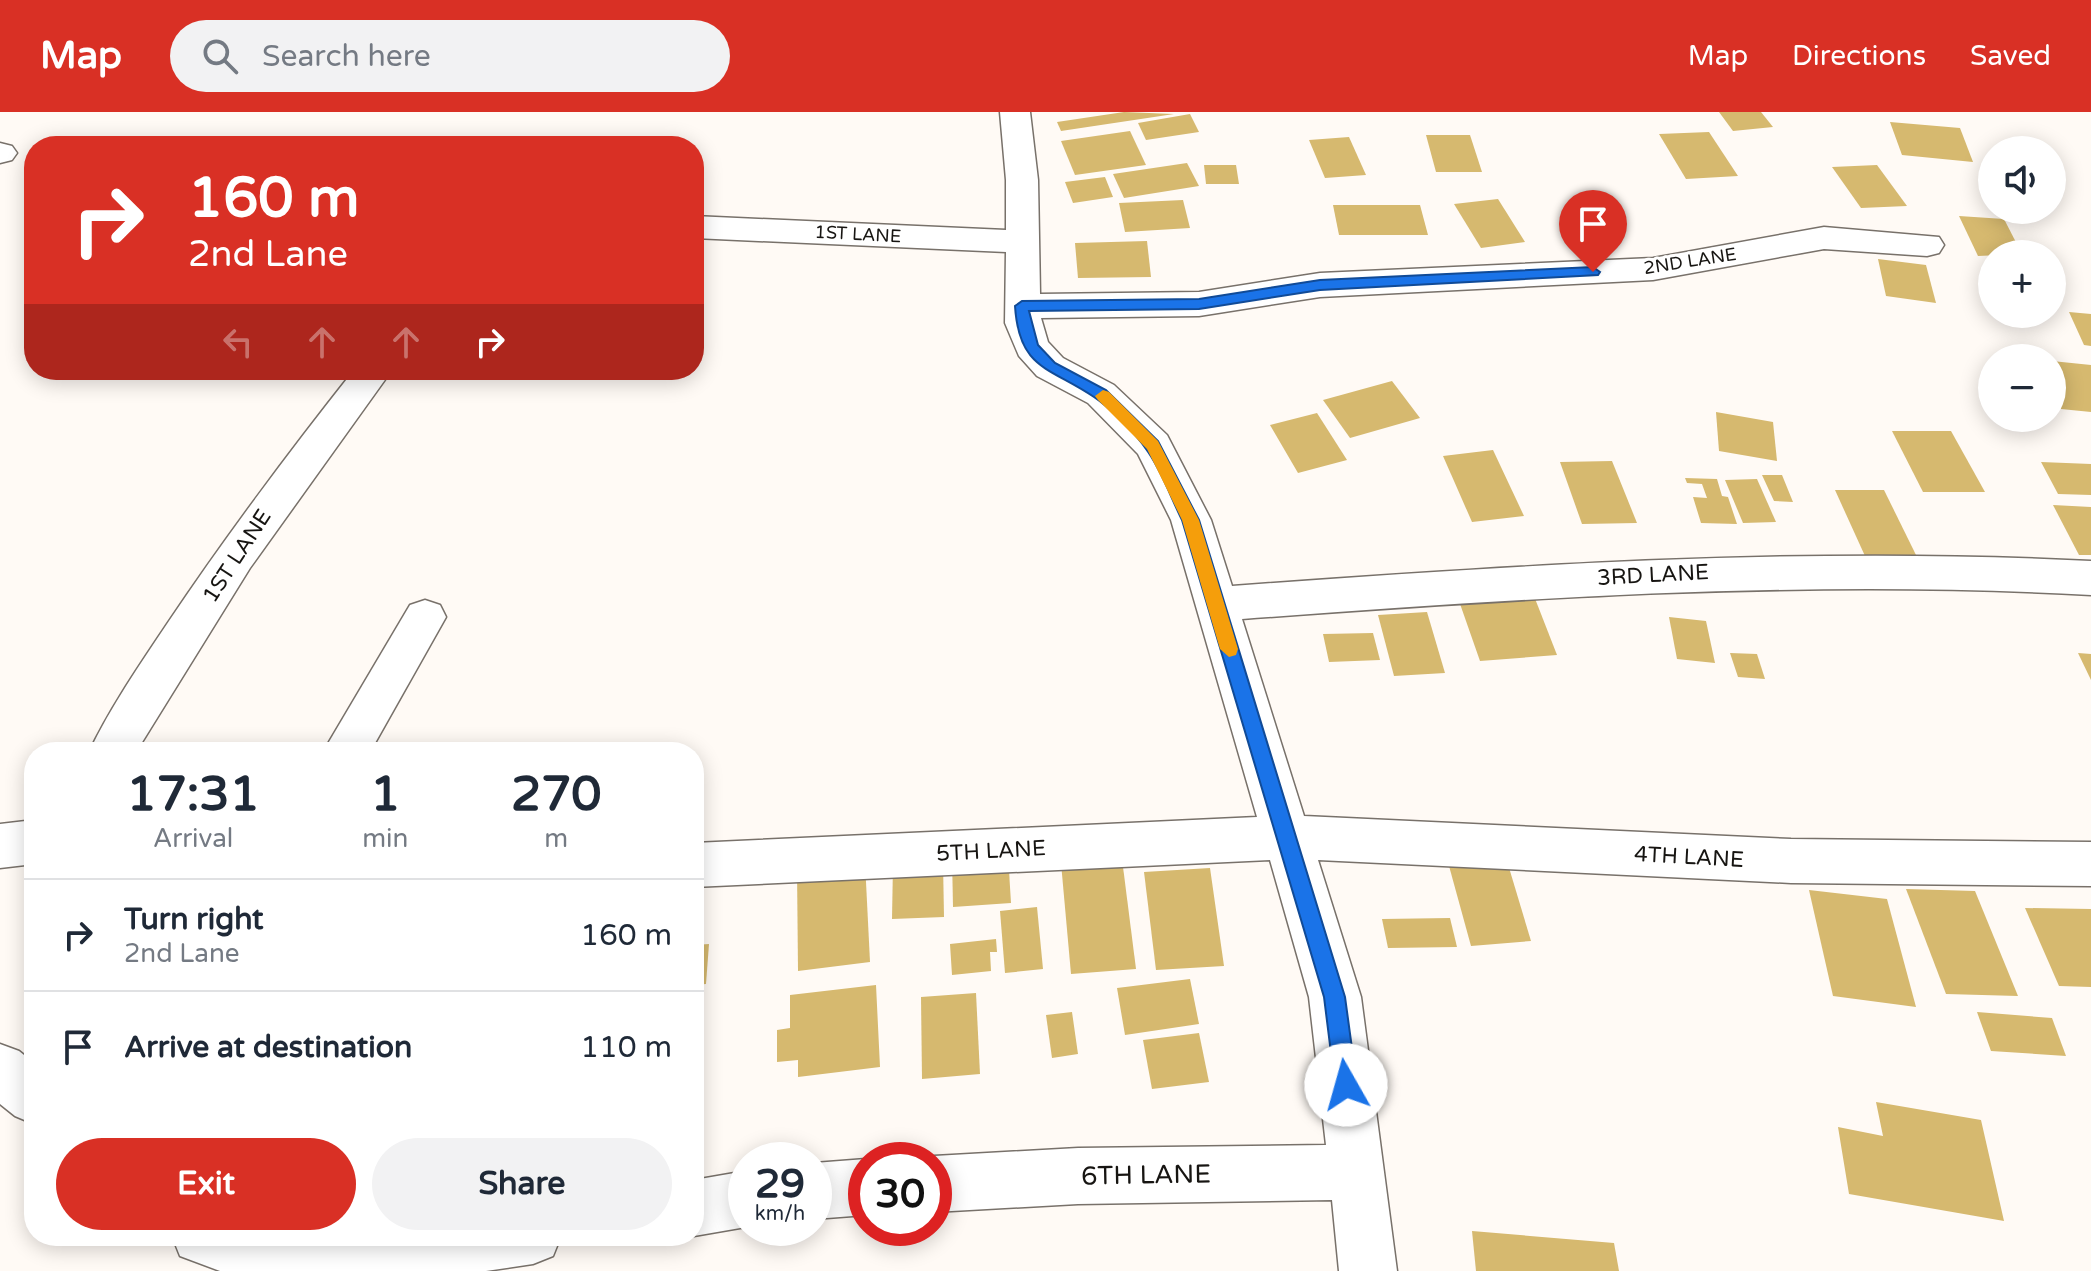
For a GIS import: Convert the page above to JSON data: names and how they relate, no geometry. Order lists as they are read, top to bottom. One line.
{"streets":{"street":["1ST LANE","2ND LANE","3RD LANE","5TH LANE","4TH LANE","6TH LANE"]},"crossings":[["5TH LANE","4TH LANE"]],"page":{"header":"Map","search":"Search here","nav":["Map","Directions","Saved"],"map_buttons":["+","−"],"turn":["160 m","2nd Lane"],"eta":["17:31","Arrival","1","min","270","m"],"list":[{"name":"Turn right","note":"2nd Lane","value":"160 m"},{"name":"Arrive at destination","value":"110 m"}],"buttons":["Exit","Share"],"speed":"29 km/h","limit":"30"}}
